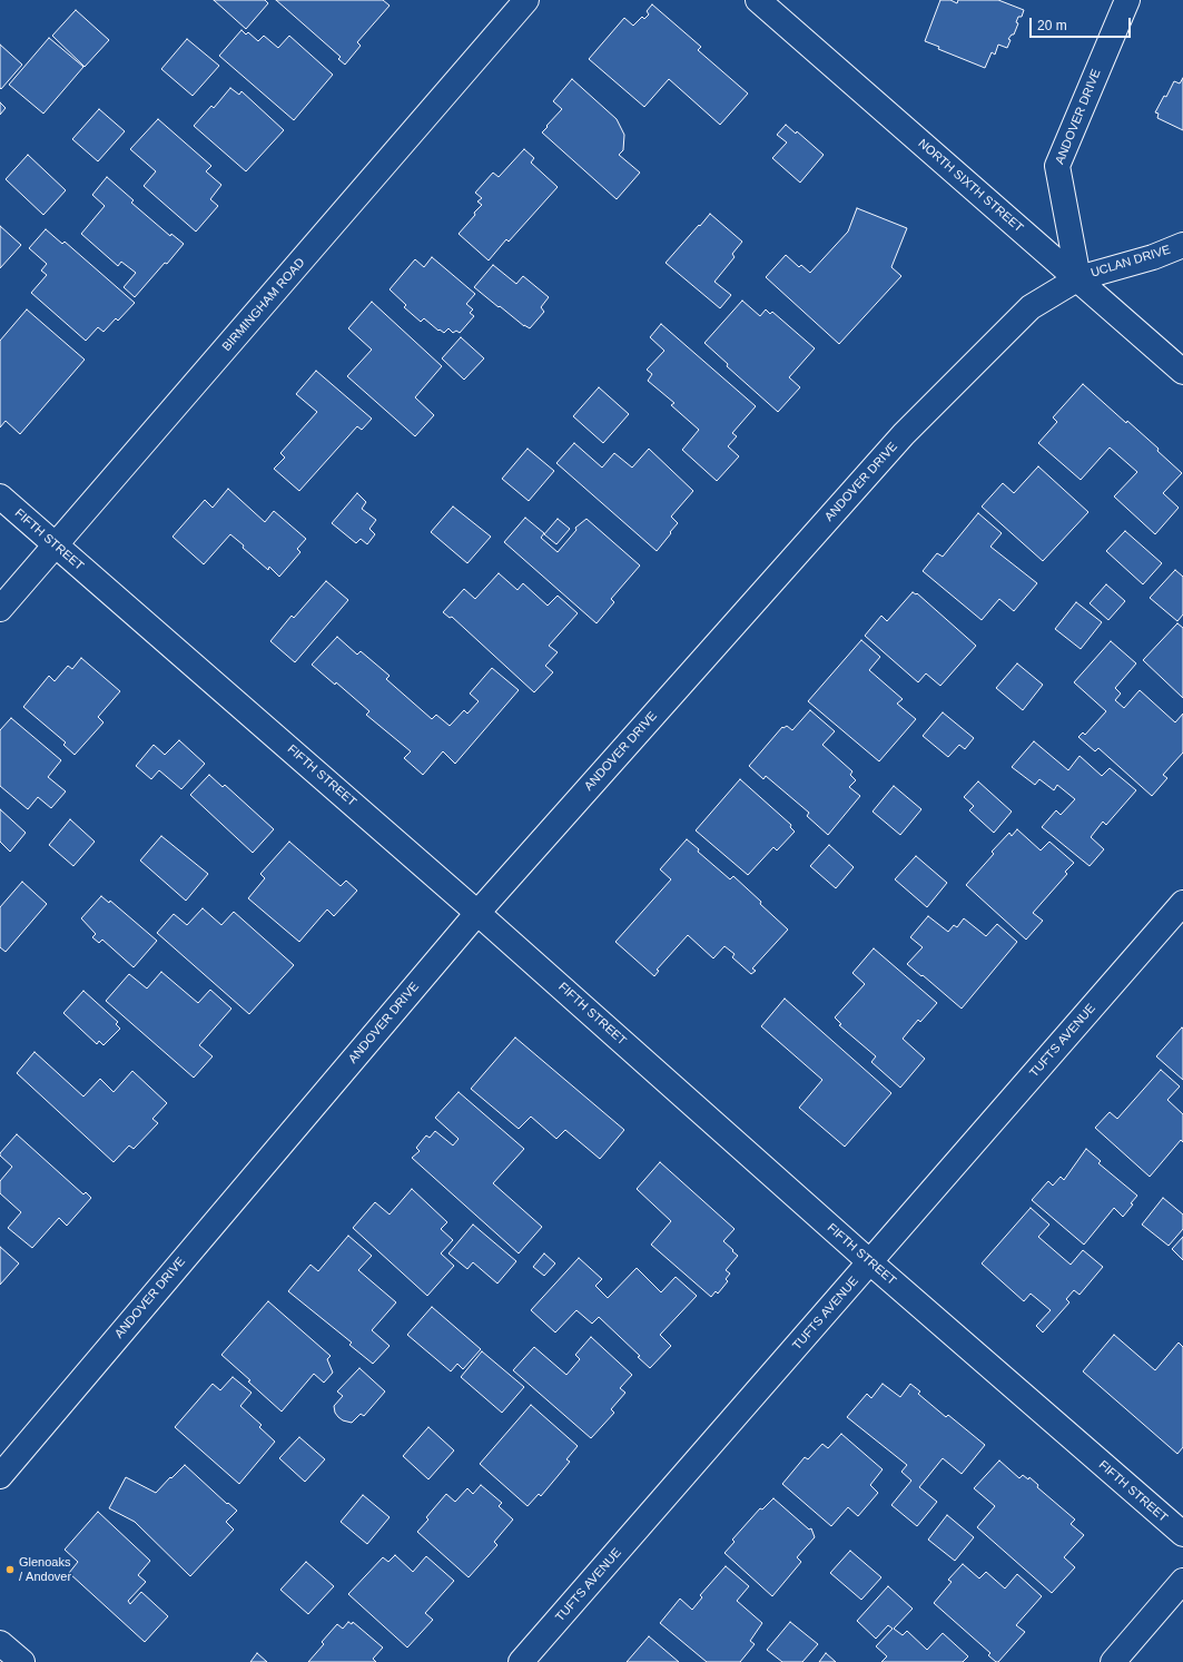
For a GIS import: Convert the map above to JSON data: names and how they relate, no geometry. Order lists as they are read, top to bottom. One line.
{"streets":{"street":["ANDOVER DRIVE","NORTH SIXTH STREET","UCLAN DRIVE","BIRMINGHAM ROAD","FIFTH STREET","TUFTS AVENUE"]},"crossings":[["ANDOVER DRIVE","NORTH SIXTH STREET"],["ANDOVER DRIVE","UCLAN DRIVE"],["ANDOVER DRIVE","FIFTH STREET"],["NORTH SIXTH STREET","UCLAN DRIVE"],["BIRMINGHAM ROAD","FIFTH STREET"],["FIFTH STREET","TUFTS AVENUE"]],"places":["Glenoaks / Andover"],"scale_bar":"20 m"}
